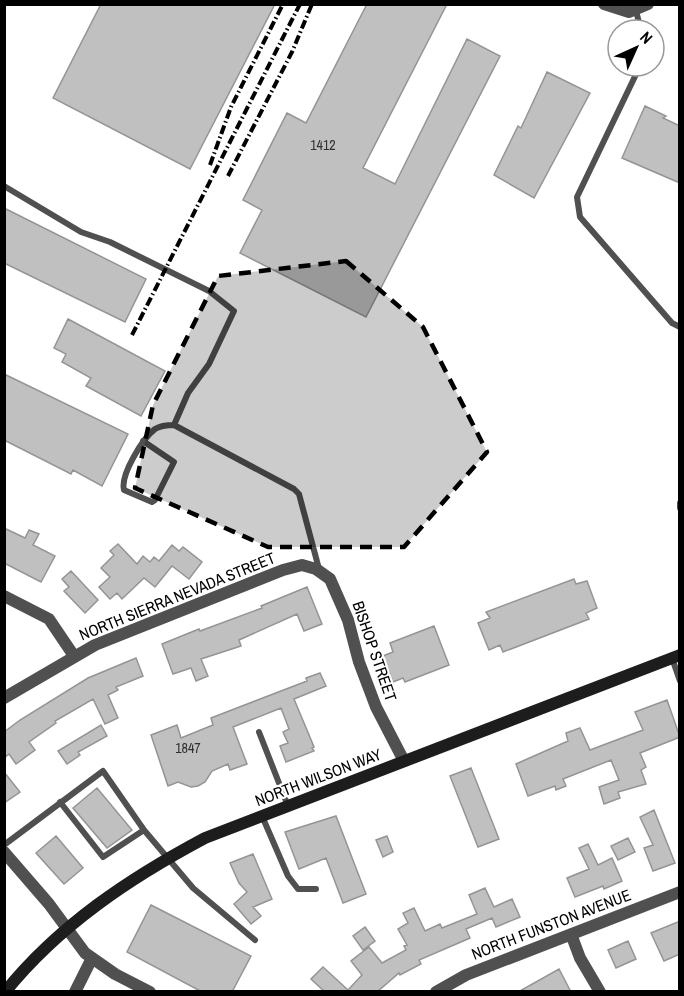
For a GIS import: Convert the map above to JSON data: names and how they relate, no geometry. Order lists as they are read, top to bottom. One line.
{"streets":{"main road":["NORTH WILSON WAY"],"street":["NORTH SIERRA NEVADA STREET","BISHOP STREET","NORTH FUNSTON AVENUE"]},"crossings":[["NORTH SIERRA NEVADA STREET","BISHOP STREET"],["BISHOP STREET","NORTH WILSON WAY"]],"house_numbers":["1412","1847"],"north":"top right"}
